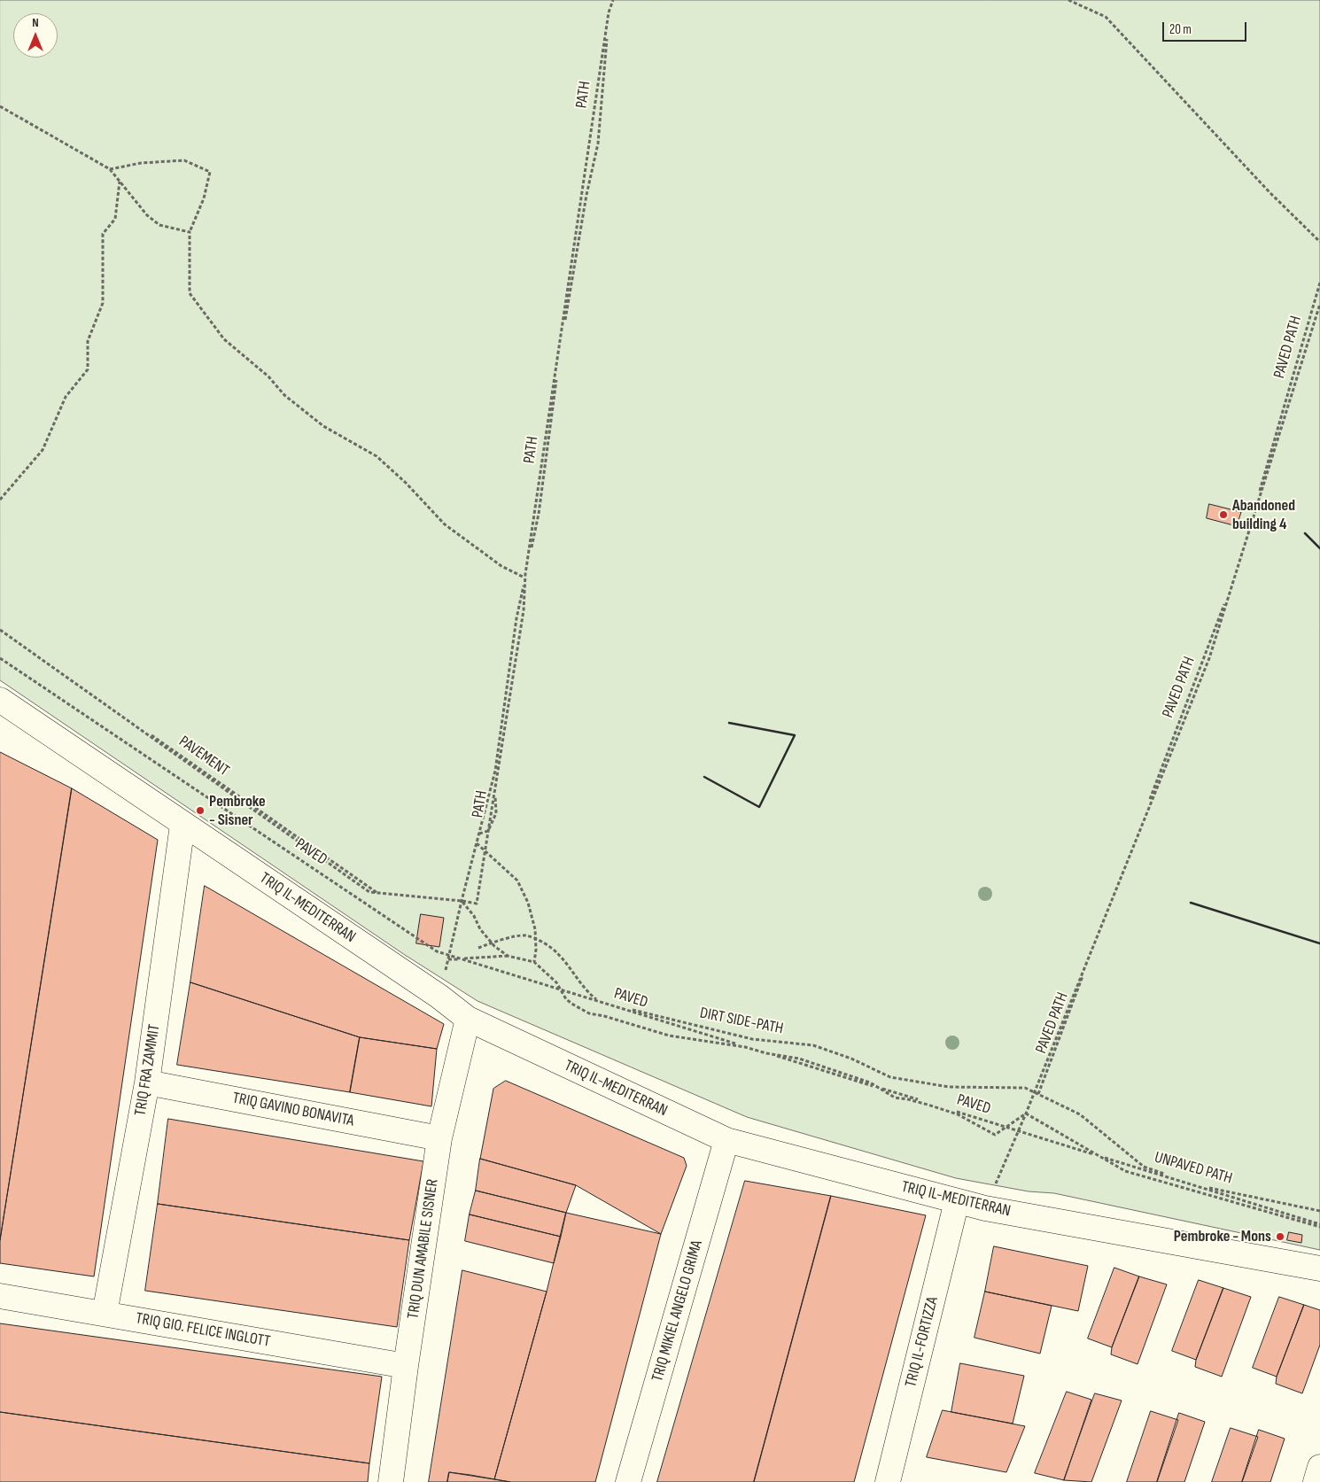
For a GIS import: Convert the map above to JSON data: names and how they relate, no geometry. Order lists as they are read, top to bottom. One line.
{"streets":{"street":["TRIQ IL-MEDITERRAN","TRIQ FRA ZAMMIT","TRIQ GAVINO BONAVITA","TRIQ DUN AMABILE SISNER","TRIQ MIKIEL ANGELO GRIMA","TRIQ GIO. FELICE INGLOTT","TRIQ IL-FORTIZZA"],"path":["PATH","PAVED PATH","PAVED","DIRT SIDE-PATH","UNPAVED PATH"]},"crossings":[["PAVED PATH","DIRT SIDE-PATH"],["PAVED PATH","UNPAVED PATH"],["TRIQ IL-MEDITERRAN","TRIQ FRA ZAMMIT"],["TRIQ IL-MEDITERRAN","TRIQ DUN AMABILE SISNER"],["TRIQ IL-MEDITERRAN","TRIQ MIKIEL ANGELO GRIMA"],["TRIQ IL-MEDITERRAN","TRIQ IL-FORTIZZA"],["DIRT SIDE-PATH","UNPAVED PATH"],["TRIQ FRA ZAMMIT","TRIQ GAVINO BONAVITA"],["TRIQ FRA ZAMMIT","TRIQ GIO. FELICE INGLOTT"],["TRIQ GAVINO BONAVITA","TRIQ DUN AMABILE SISNER"],["TRIQ DUN AMABILE SISNER","TRIQ GIO. FELICE INGLOTT"]],"places":["Abandoned building 4","Pembroke - Sisner","Pembroke - Mons"],"scale_bar":"20 m","north":"top"}
